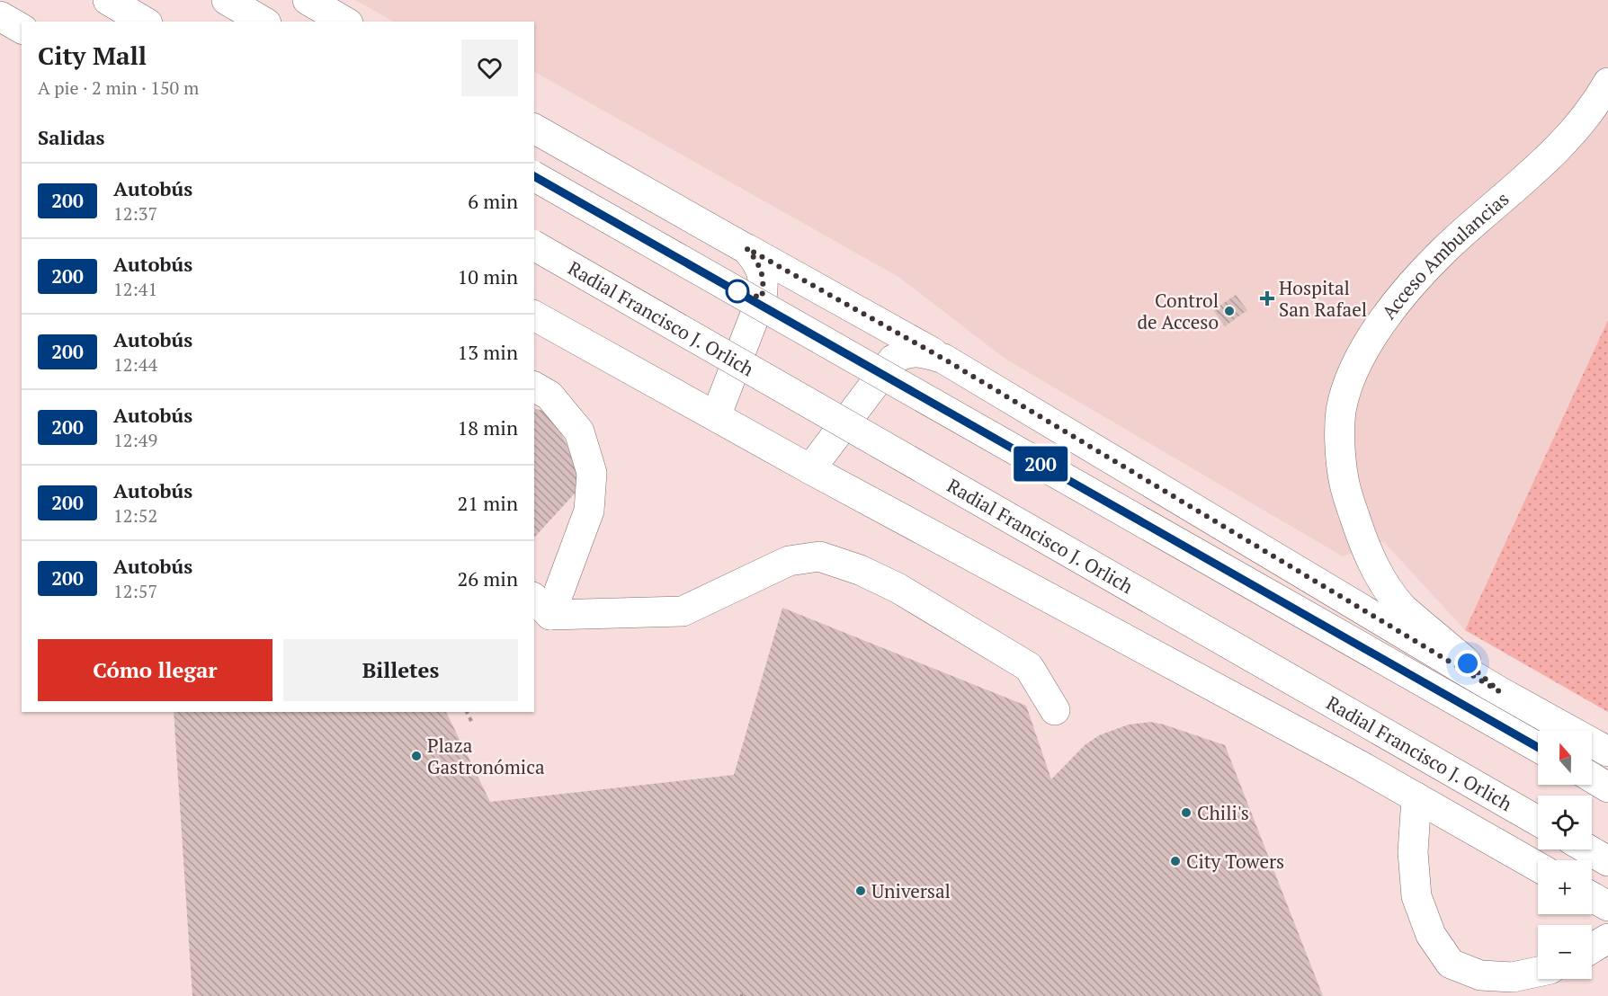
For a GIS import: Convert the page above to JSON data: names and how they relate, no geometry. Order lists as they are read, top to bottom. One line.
{"streets":{"main road":["Acceso Ambulancias","Radial Francisco J. Orlich"]},"places":{"health":["Hospital San Rafael"],"other":["Control de Acceso","Plaza Gastronómica","Chili's","City Towers","Universal"]},"lines":["bus line 200"],"north":"top","page":{"on_map":"200","heading":[["City Mall","A pie · 2 min · 150 m"],"Salidas"],"list":[{"mark":"200","name":"Autobús","note":"12:37","value":"6 min"},{"mark":"200","name":"Autobús","note":"12:41","value":"10 min"},{"mark":"200","name":"Autobús","note":"12:44","value":"13 min"},{"mark":"200","name":"Autobús","note":"12:49","value":"18 min"},{"mark":"200","name":"Autobús","note":"12:52","value":"21 min"},{"mark":"200","name":"Autobús","note":"12:57","value":"26 min"}],"buttons":["Cómo llegar","Billetes"],"map_buttons":["+","−"]}}
